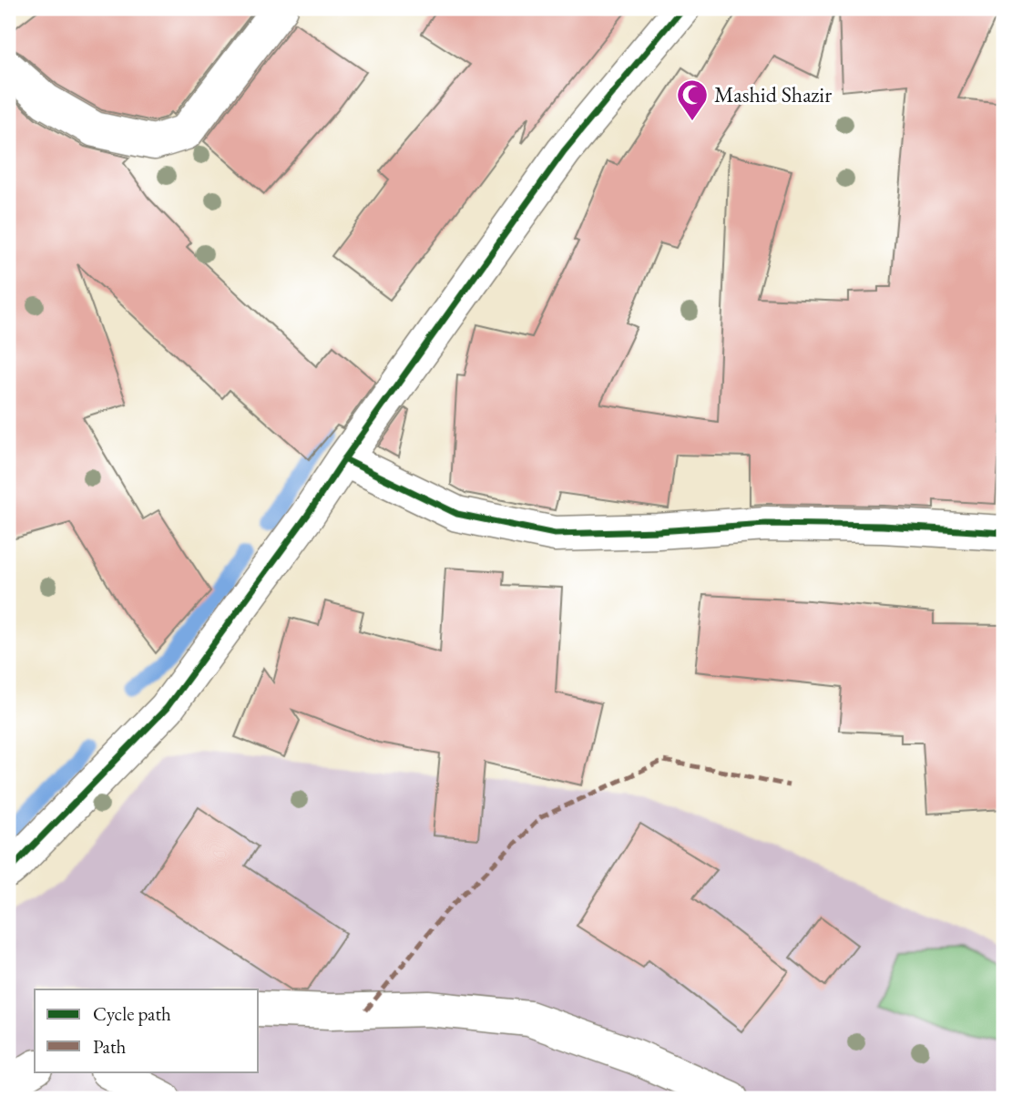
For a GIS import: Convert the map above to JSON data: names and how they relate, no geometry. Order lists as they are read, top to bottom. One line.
{"places":{"mosque":["Mashid Shazir"]},"legend":["Cycle path","Path"]}
